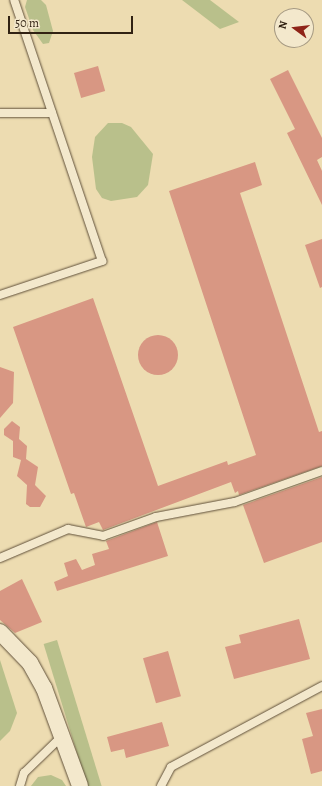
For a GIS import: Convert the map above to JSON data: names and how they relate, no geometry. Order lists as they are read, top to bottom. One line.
{"scale_bar":"50 m","north":"left"}
